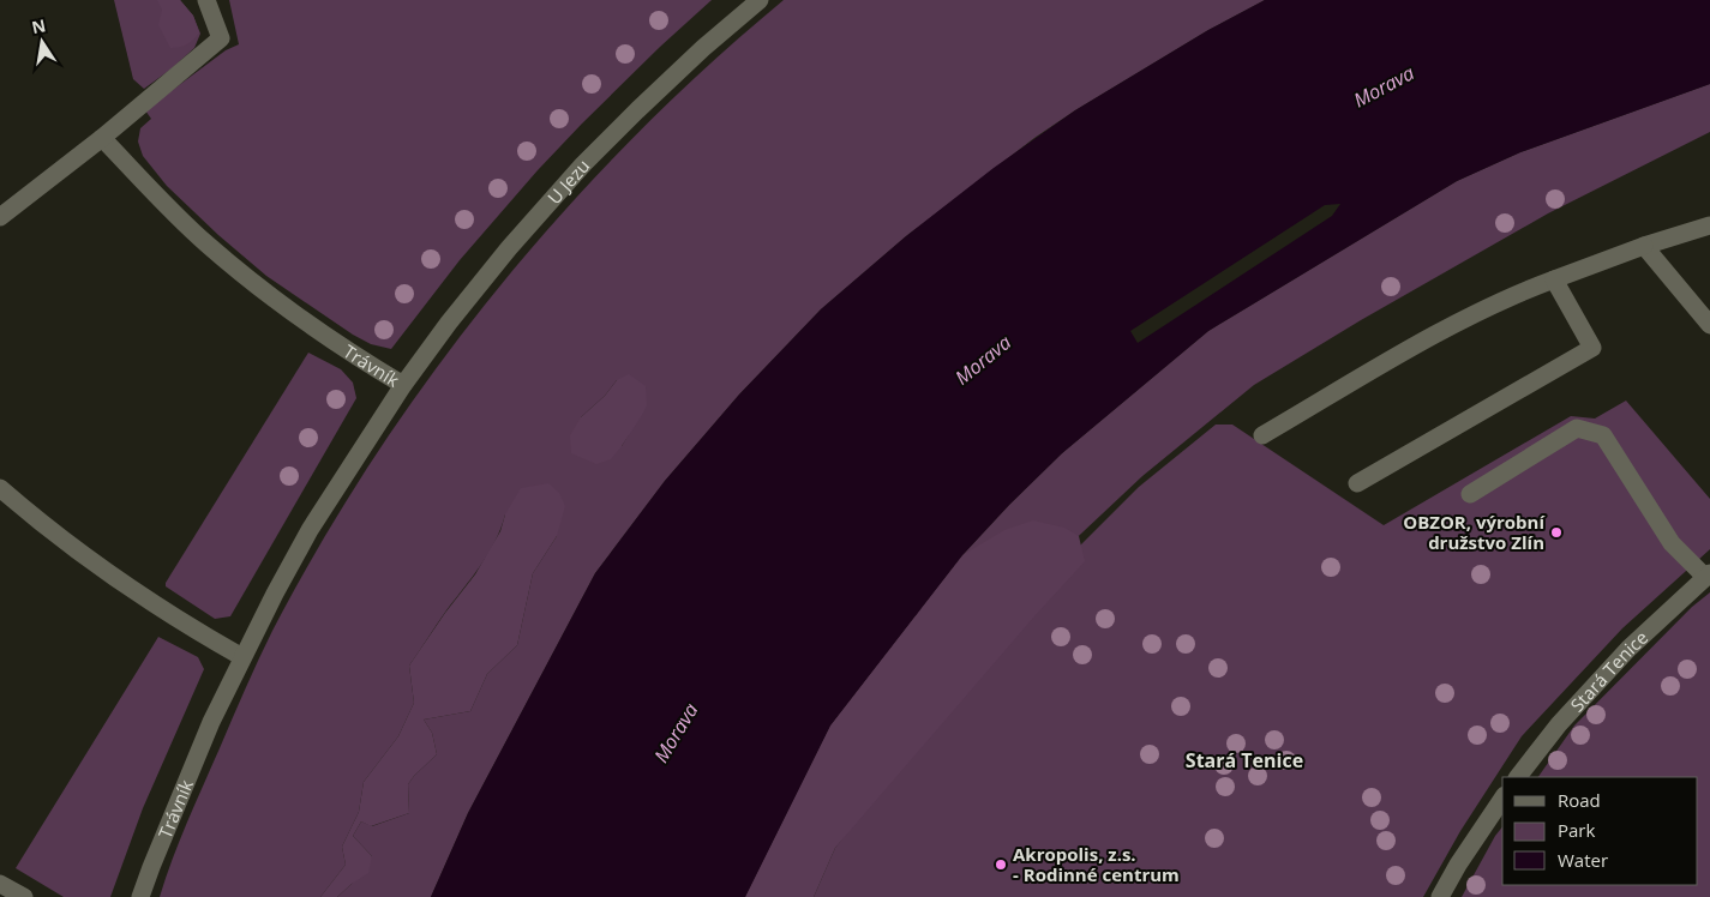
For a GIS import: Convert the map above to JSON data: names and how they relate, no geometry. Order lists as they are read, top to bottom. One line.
{"streets":{"street":["U Jezu","Trávník","Stará Tenice"]},"crossings":[["U Jezu","Trávník"]],"districts":["Stará Tenice"],"water":["Morava"],"places":["OBZOR, výrobní družstvo Zlín","Akropolis, z.s. - Rodinné centrum"],"legend":["Road","Park","Water"],"north":"top"}
